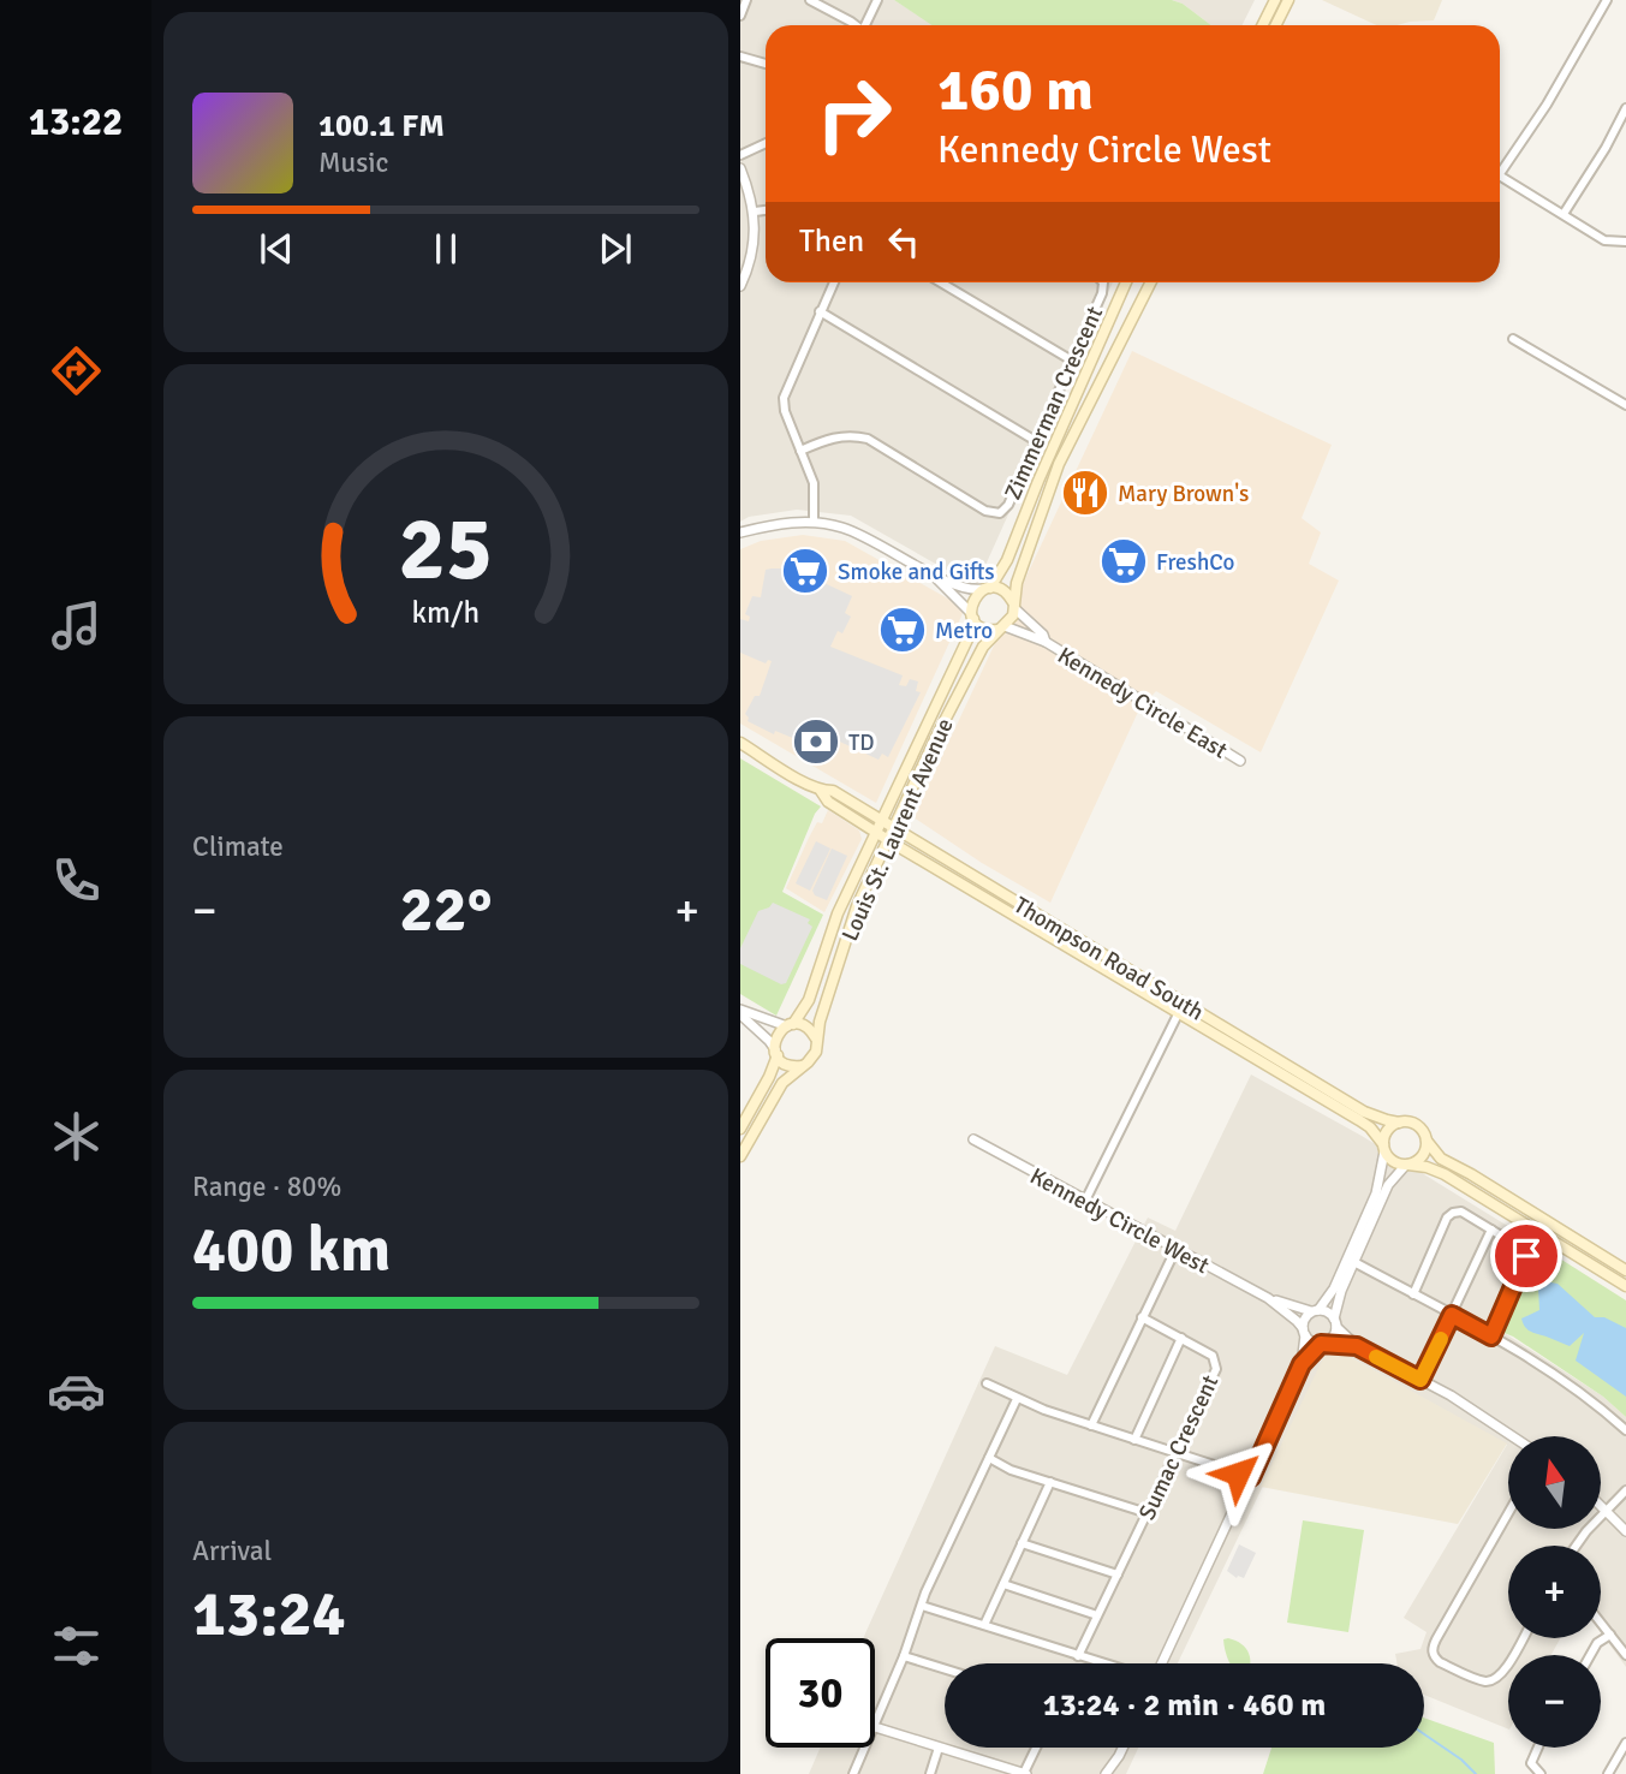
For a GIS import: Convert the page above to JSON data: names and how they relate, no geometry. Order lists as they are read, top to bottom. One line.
{"streets":{"main road":["Louis St. Laurent Avenue","Thompson Road South"],"street":["Zimmerman Crescent","Kennedy Circle East","Kennedy Circle West","Sumac Crescent"]},"crossings":[["Kennedy Circle East","Louis St. Laurent Avenue"],["Louis St. Laurent Avenue","Thompson Road South"]],"places":{"restaurant":["Mary Brown's"],"supermarket":["FreshCo","Smoke and Gifts","Metro"],"bank":["TD"]},"north":"top","page":{"tabs":"13:22","turn":["160 m","Kennedy Circle West"],"song":["100.1 FM","Music"],"then":"Then","tile":["Climate",["Range · 80%","400 km"],["Arrival","13:24"]],"heat":["−","22°","+"],"map_buttons":["+","−"],"limit":"30","trip":"13:24 · 2 min · 460 m","gauge":["25","km/h"]}}
